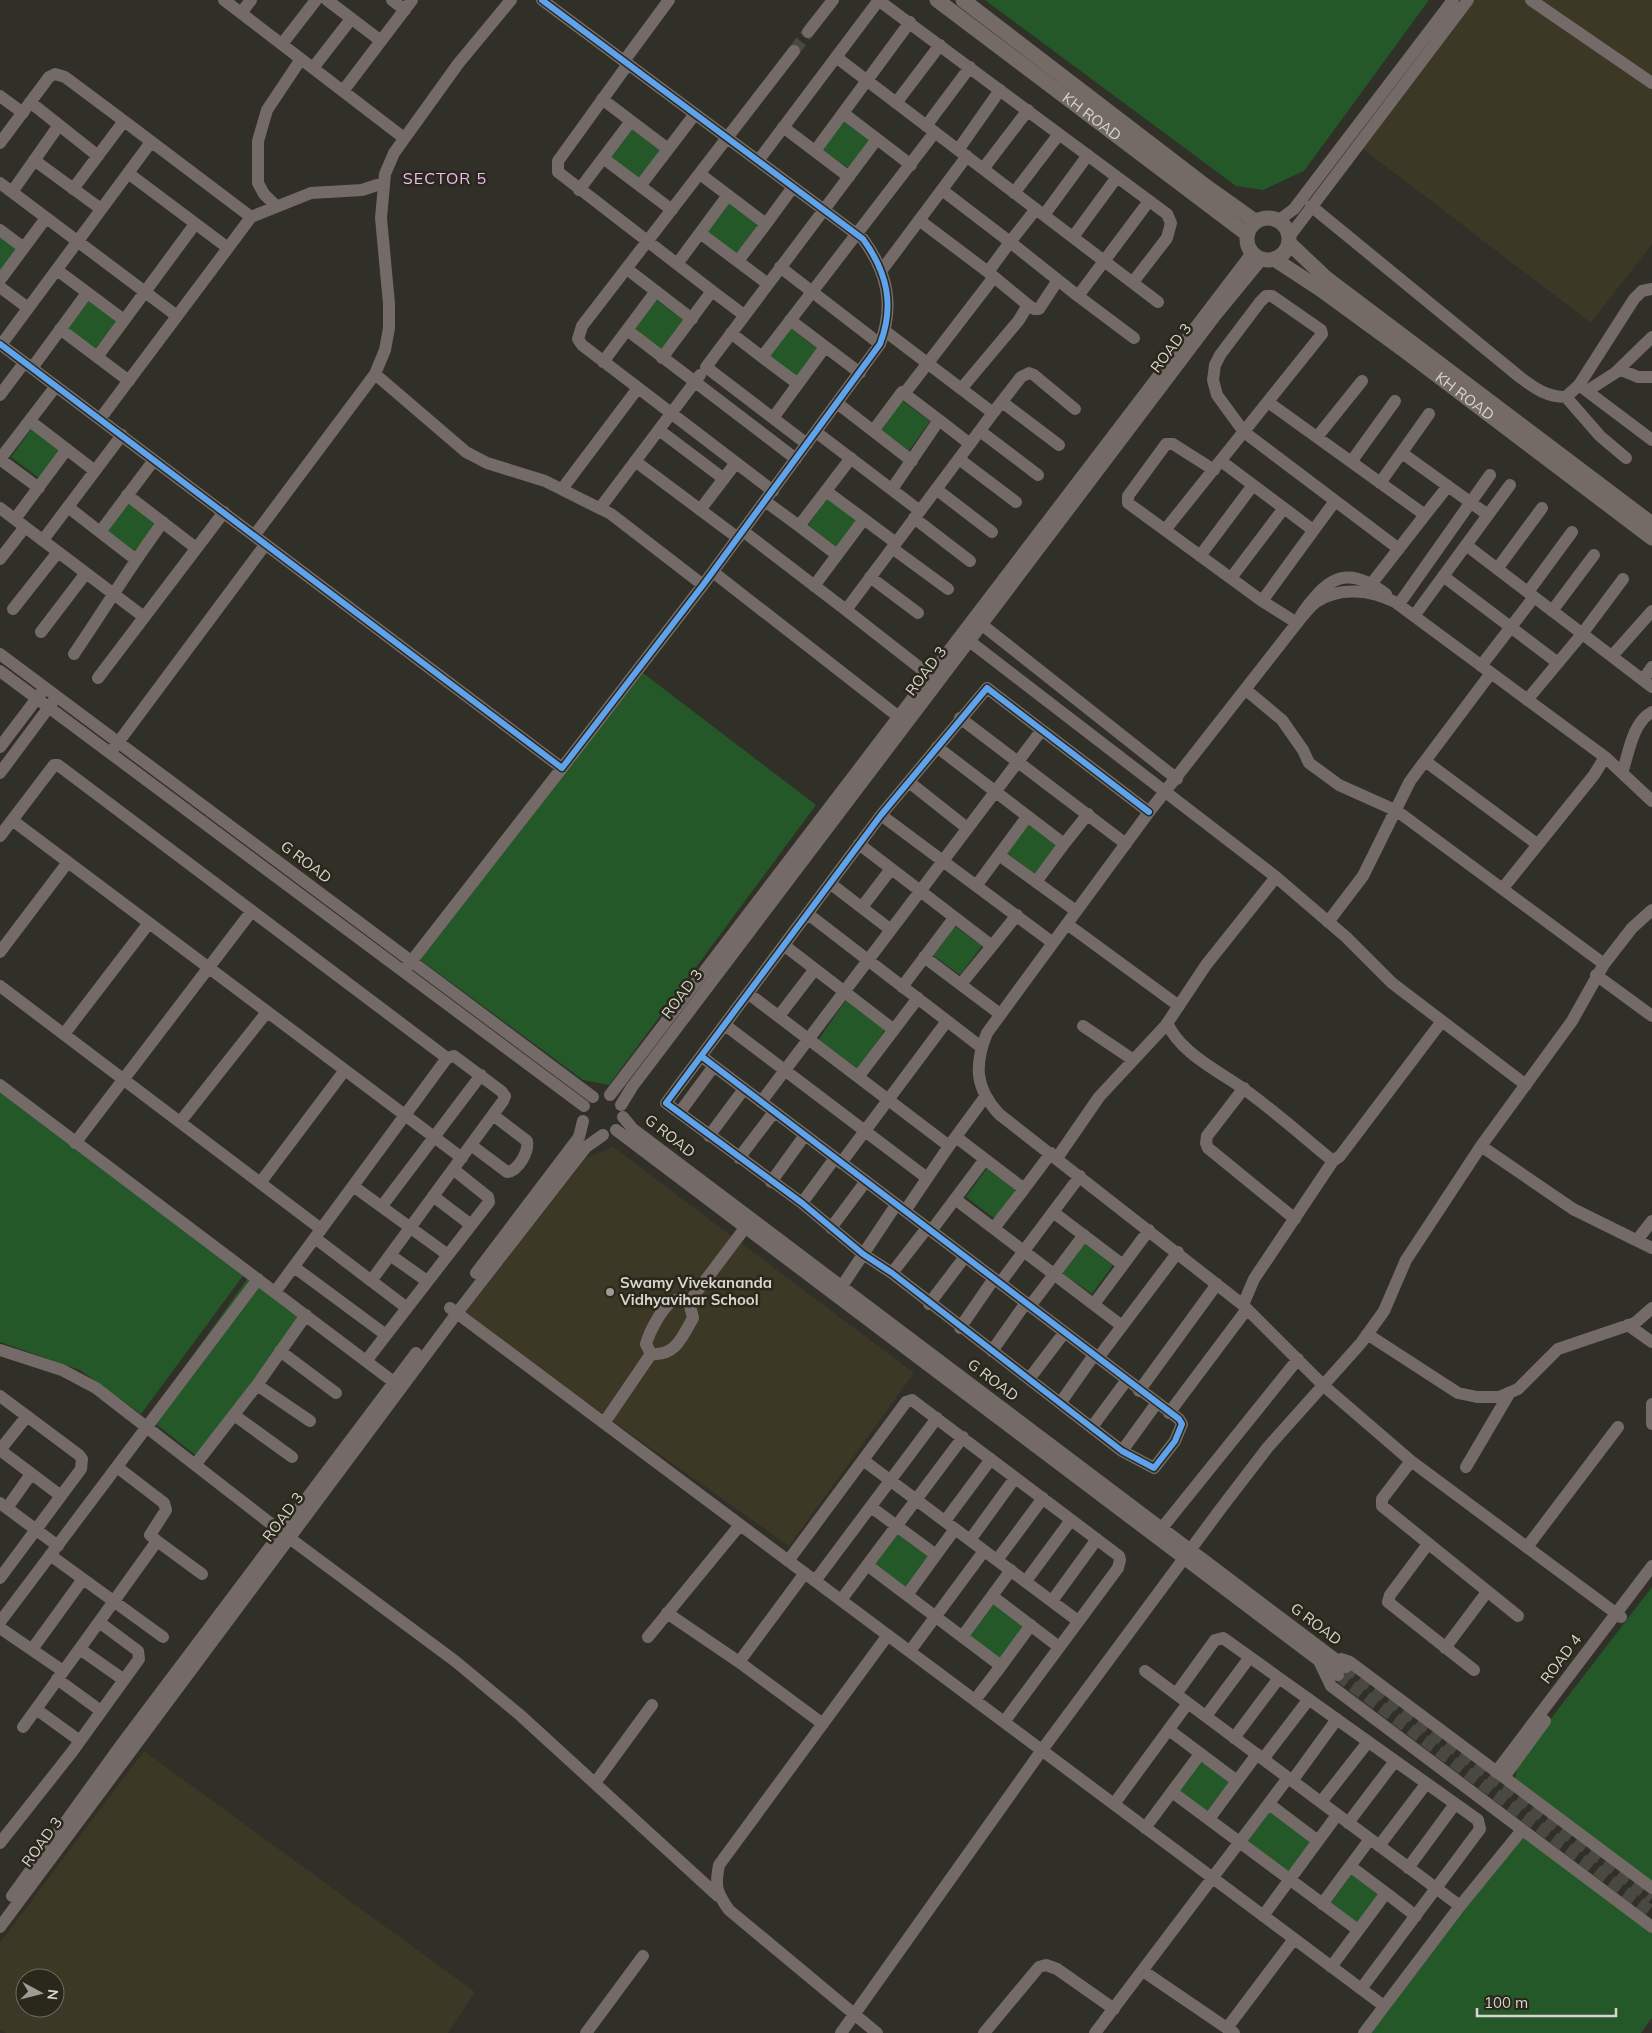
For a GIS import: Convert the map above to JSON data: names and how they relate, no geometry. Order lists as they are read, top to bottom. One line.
{"streets":{"main road":["KH ROAD"],"street":["ROAD 3","G ROAD","ROAD 4"]},"crossings":[["KH ROAD","ROAD 3"],["ROAD 3","G ROAD"]],"districts":["SECTOR 5"],"places":["Swamy Vivekananda Vidhyavihar School"],"scale_bar":"100 m","north":"right"}
